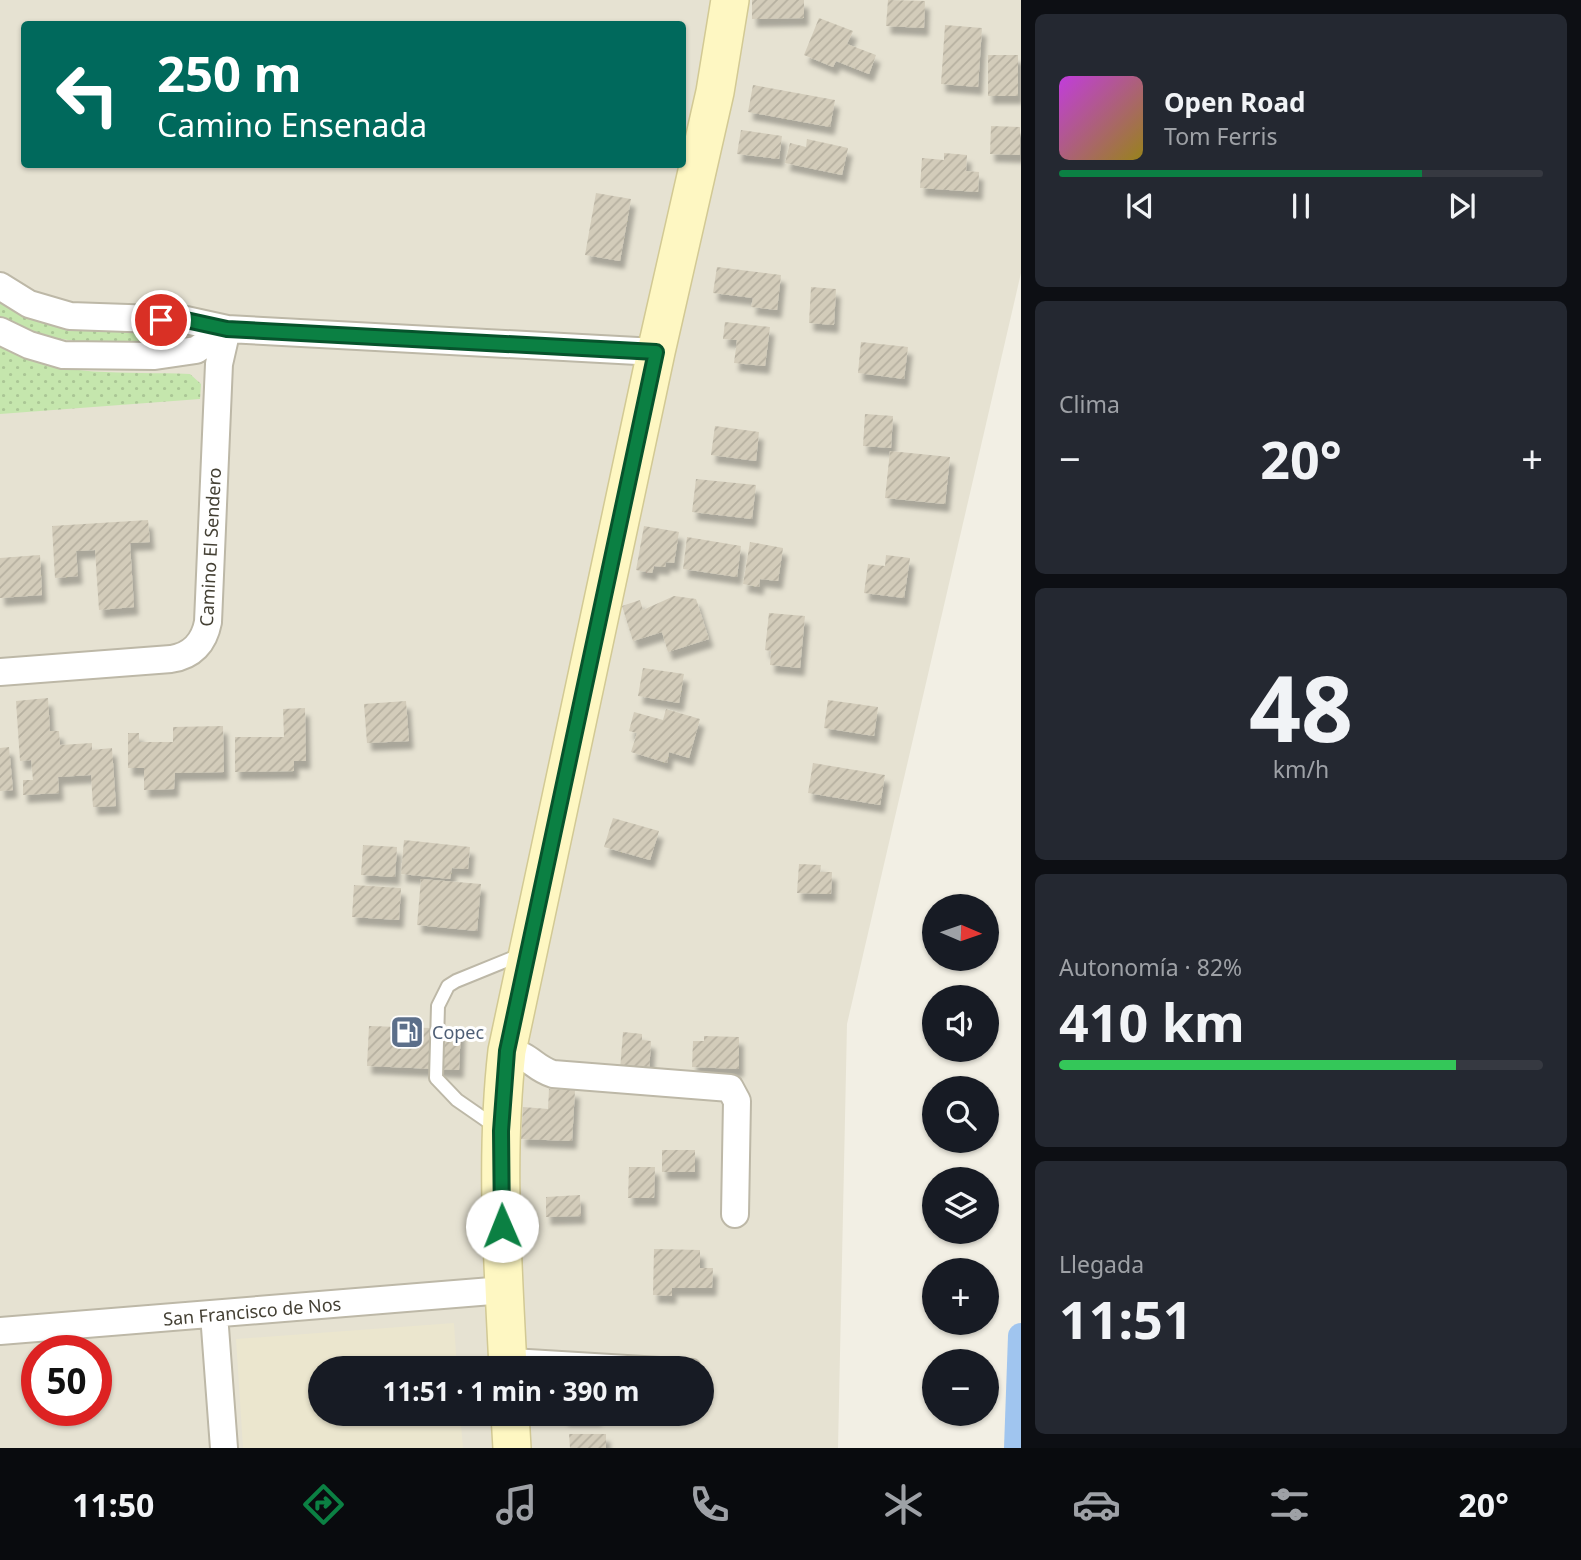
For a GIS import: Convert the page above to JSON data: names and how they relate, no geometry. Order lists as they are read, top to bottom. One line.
{"streets":{"street":["Camino El Sendero","San Francisco de Nos"]},"places":{"fuel station":["Copec"]},"north":"right","page":{"turn":["250 m","Camino Ensenada"],"song":["Open Road","Tom Ferris"],"tile":["Clima",["48","km/h"],["Autonomía · 82%","410 km"],["Llegada","11:51"]],"heat":["−","20°","+"],"map_buttons":["+","−"],"limit":"50","trip":"11:51 · 1 min · 390 m","tabs":["11:50","20°"]}}
